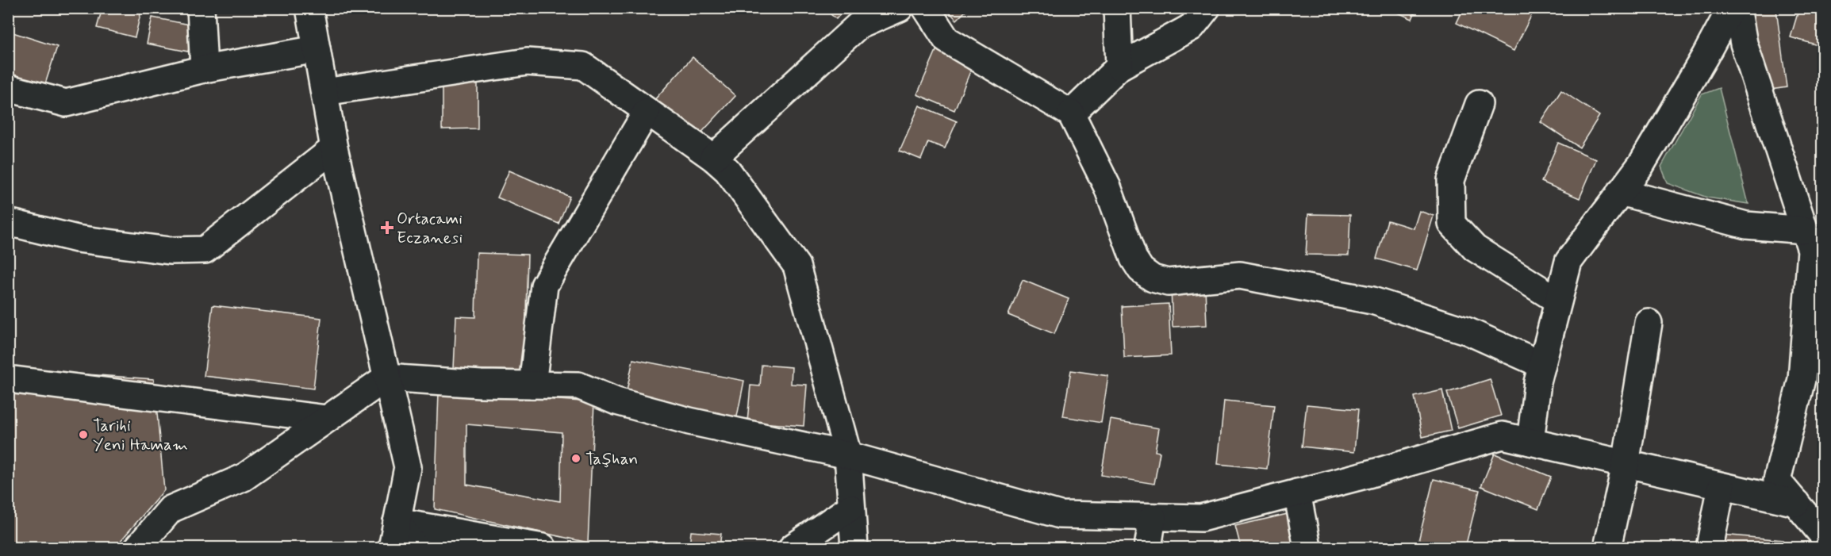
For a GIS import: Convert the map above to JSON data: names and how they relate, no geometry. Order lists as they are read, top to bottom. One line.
{"places":{"health":["Ortacami Eczanesi"],"other":["Tarihi Yeni Hamam","Taşhan"]}}
